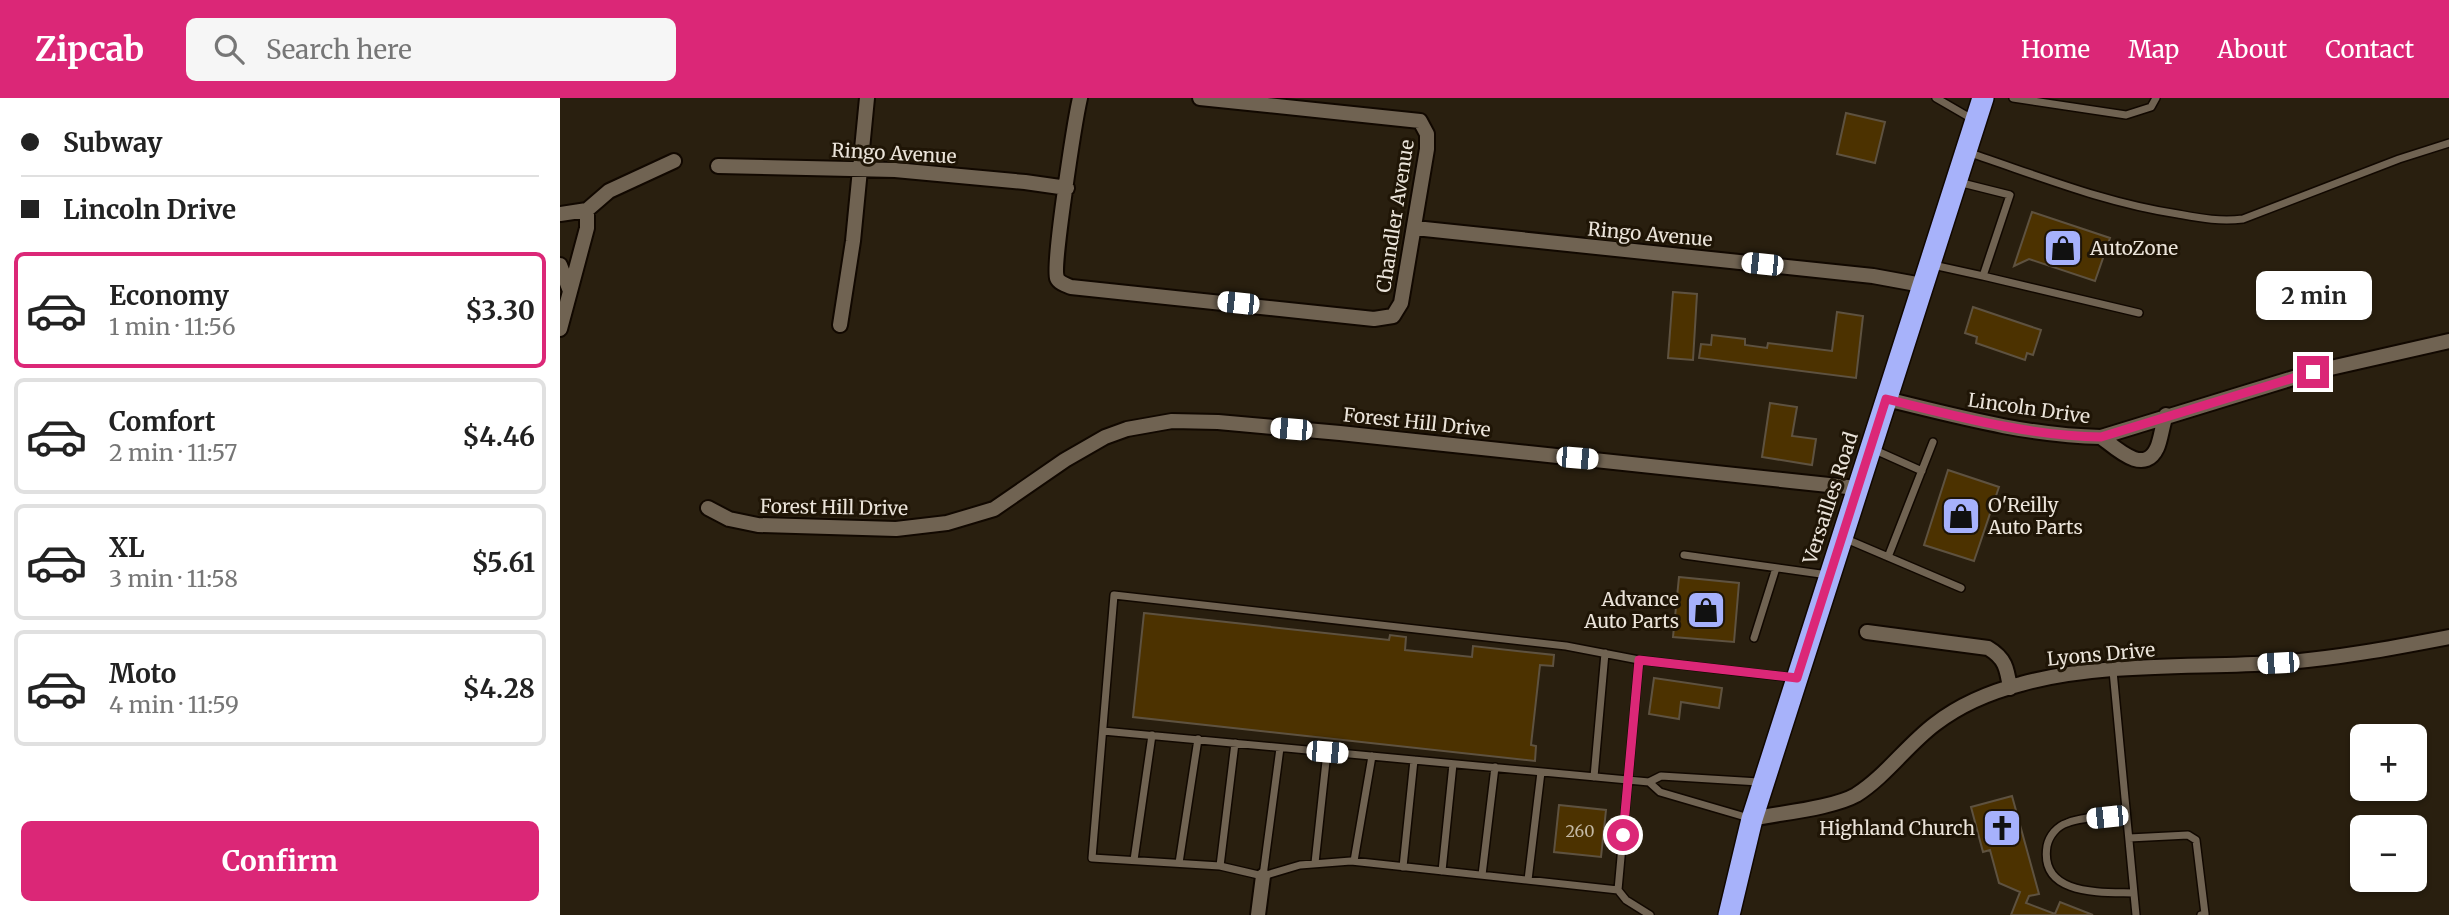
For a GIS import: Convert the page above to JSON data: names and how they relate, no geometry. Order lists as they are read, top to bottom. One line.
{"streets":{"highway":["Versailles Road"],"street":["Ringo Avenue","Chandler Avenue","Lincoln Drive","Forest Hill Drive","Lyons Drive"]},"crossings":[["Ringo Avenue","Chandler Avenue"],["Ringo Avenue","Versailles Road"],["Lincoln Drive","Versailles Road"],["Forest Hill Drive","Versailles Road"],["Versailles Road","Lyons Drive"]],"places":{"shop":["AutoZone","O'Reilly Auto Parts","Advance Auto Parts"],"church":["Highland Church"]},"house_numbers":["260"],"page":{"header":"Zipcab","search":"Search here","nav":["Home","Map","About","Contact"],"banner":["Subway","Lincoln Drive"],"list":[{"name":"Economy","note":"1 min · 11:56","value":"$3.30"},{"name":"Comfort","note":"2 min · 11:57","value":"$4.46"},{"name":"XL","note":"3 min · 11:58","value":"$5.61"},{"name":"Moto","note":"4 min · 11:59","value":"$4.28"}],"bubble":"2 min","map_buttons":["+","−"],"buttons":"Confirm"}}
